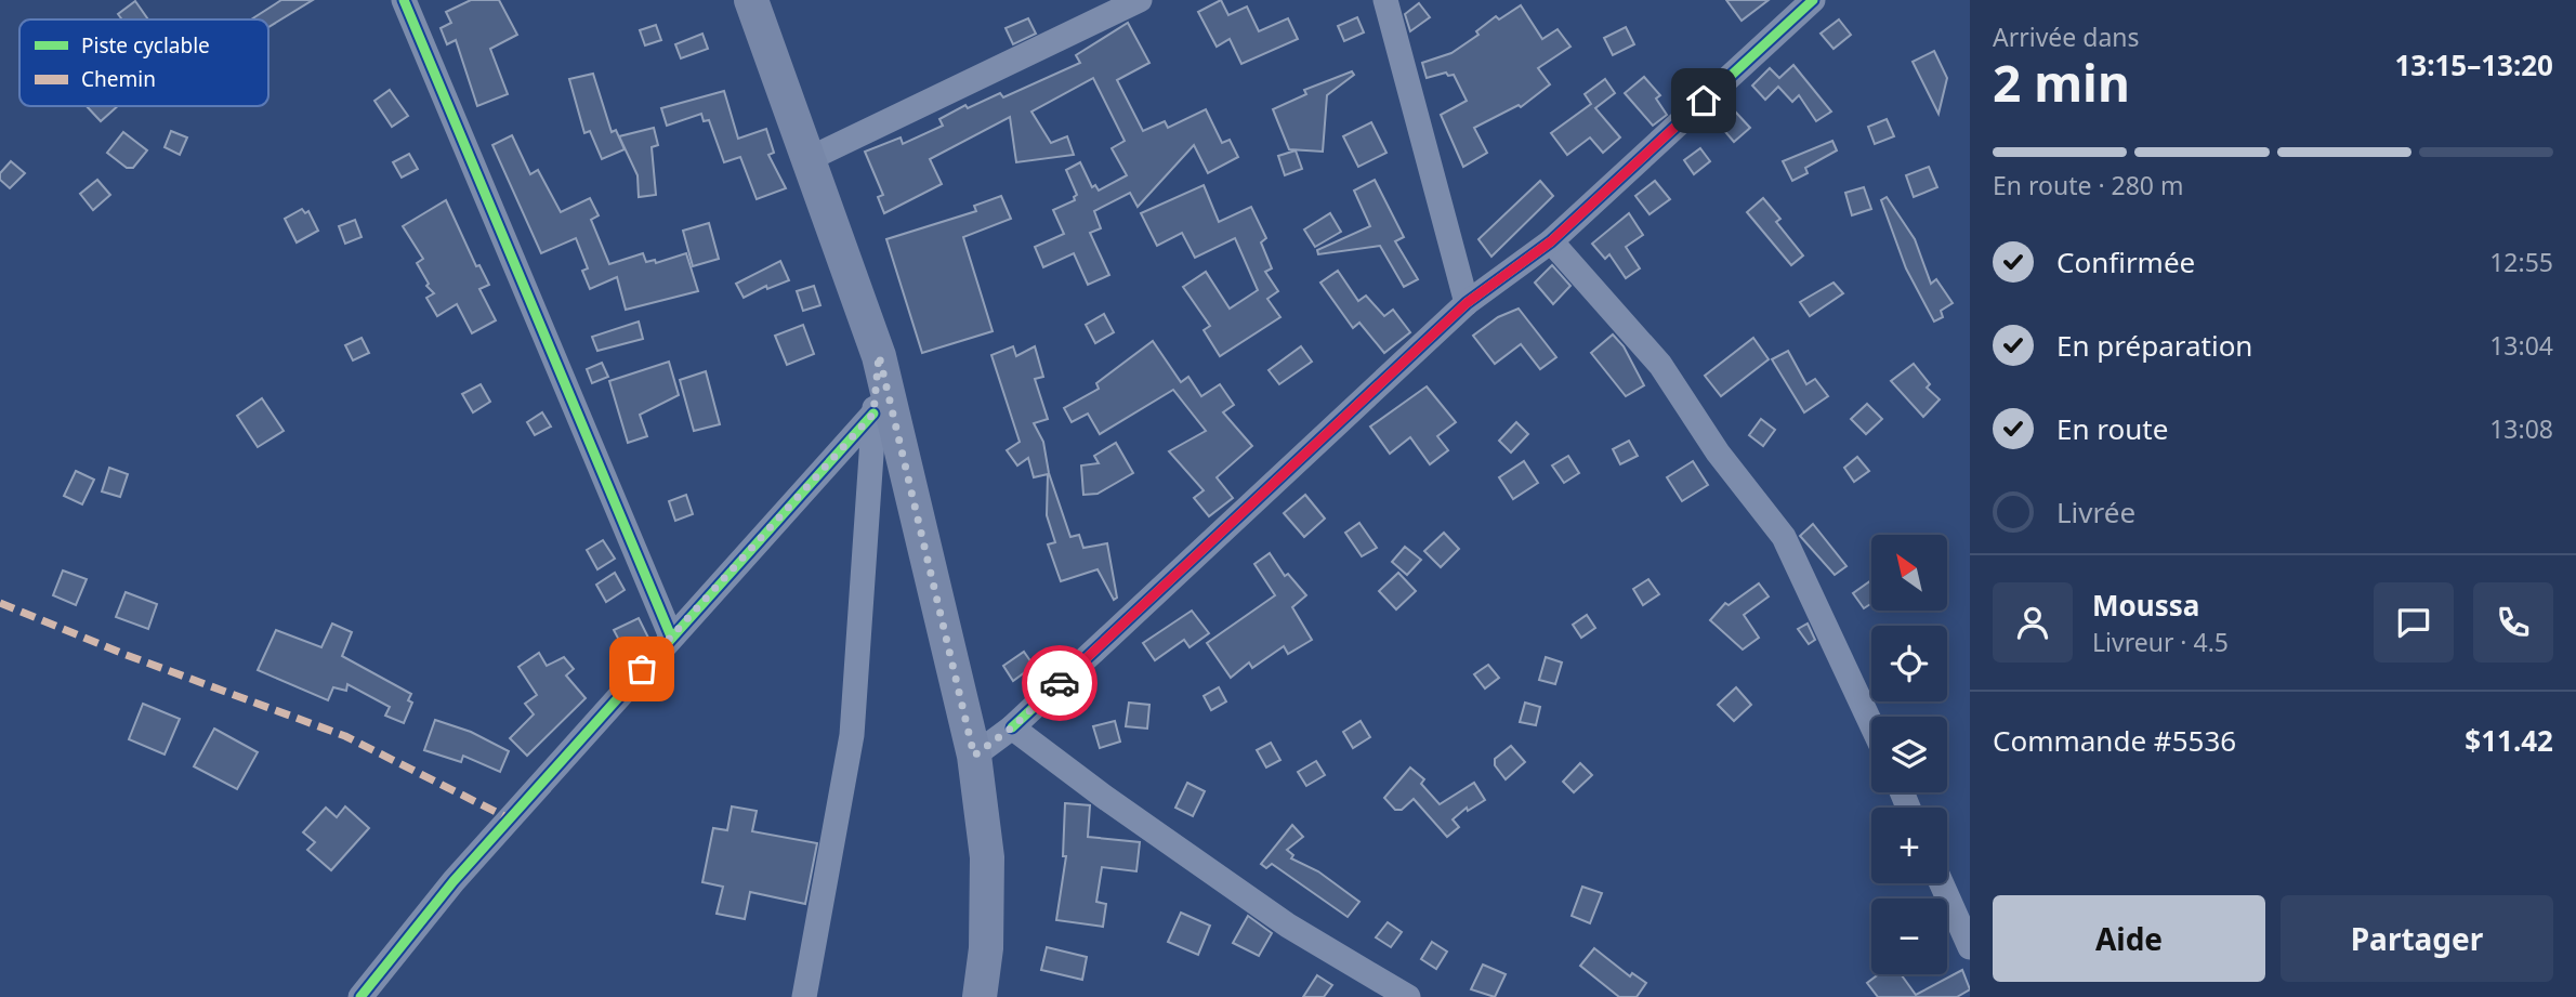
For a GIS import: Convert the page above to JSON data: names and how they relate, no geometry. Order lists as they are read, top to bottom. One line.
{"legend":["Piste cyclable","Chemin"],"north":"top left","page":{"heading":["2 min","Arrivée dans","13:15–13:20"],"panel":["Moussa","Livreur · 4.5","Commande #5536","$11.42"],"bar":"En route · 280 m","list":[["Confirmée","12:55"],["En préparation","13:04"],["En route","13:08"],"Livrée"],"map_buttons":["+","−"],"buttons":["Aide","Partager"]}}
